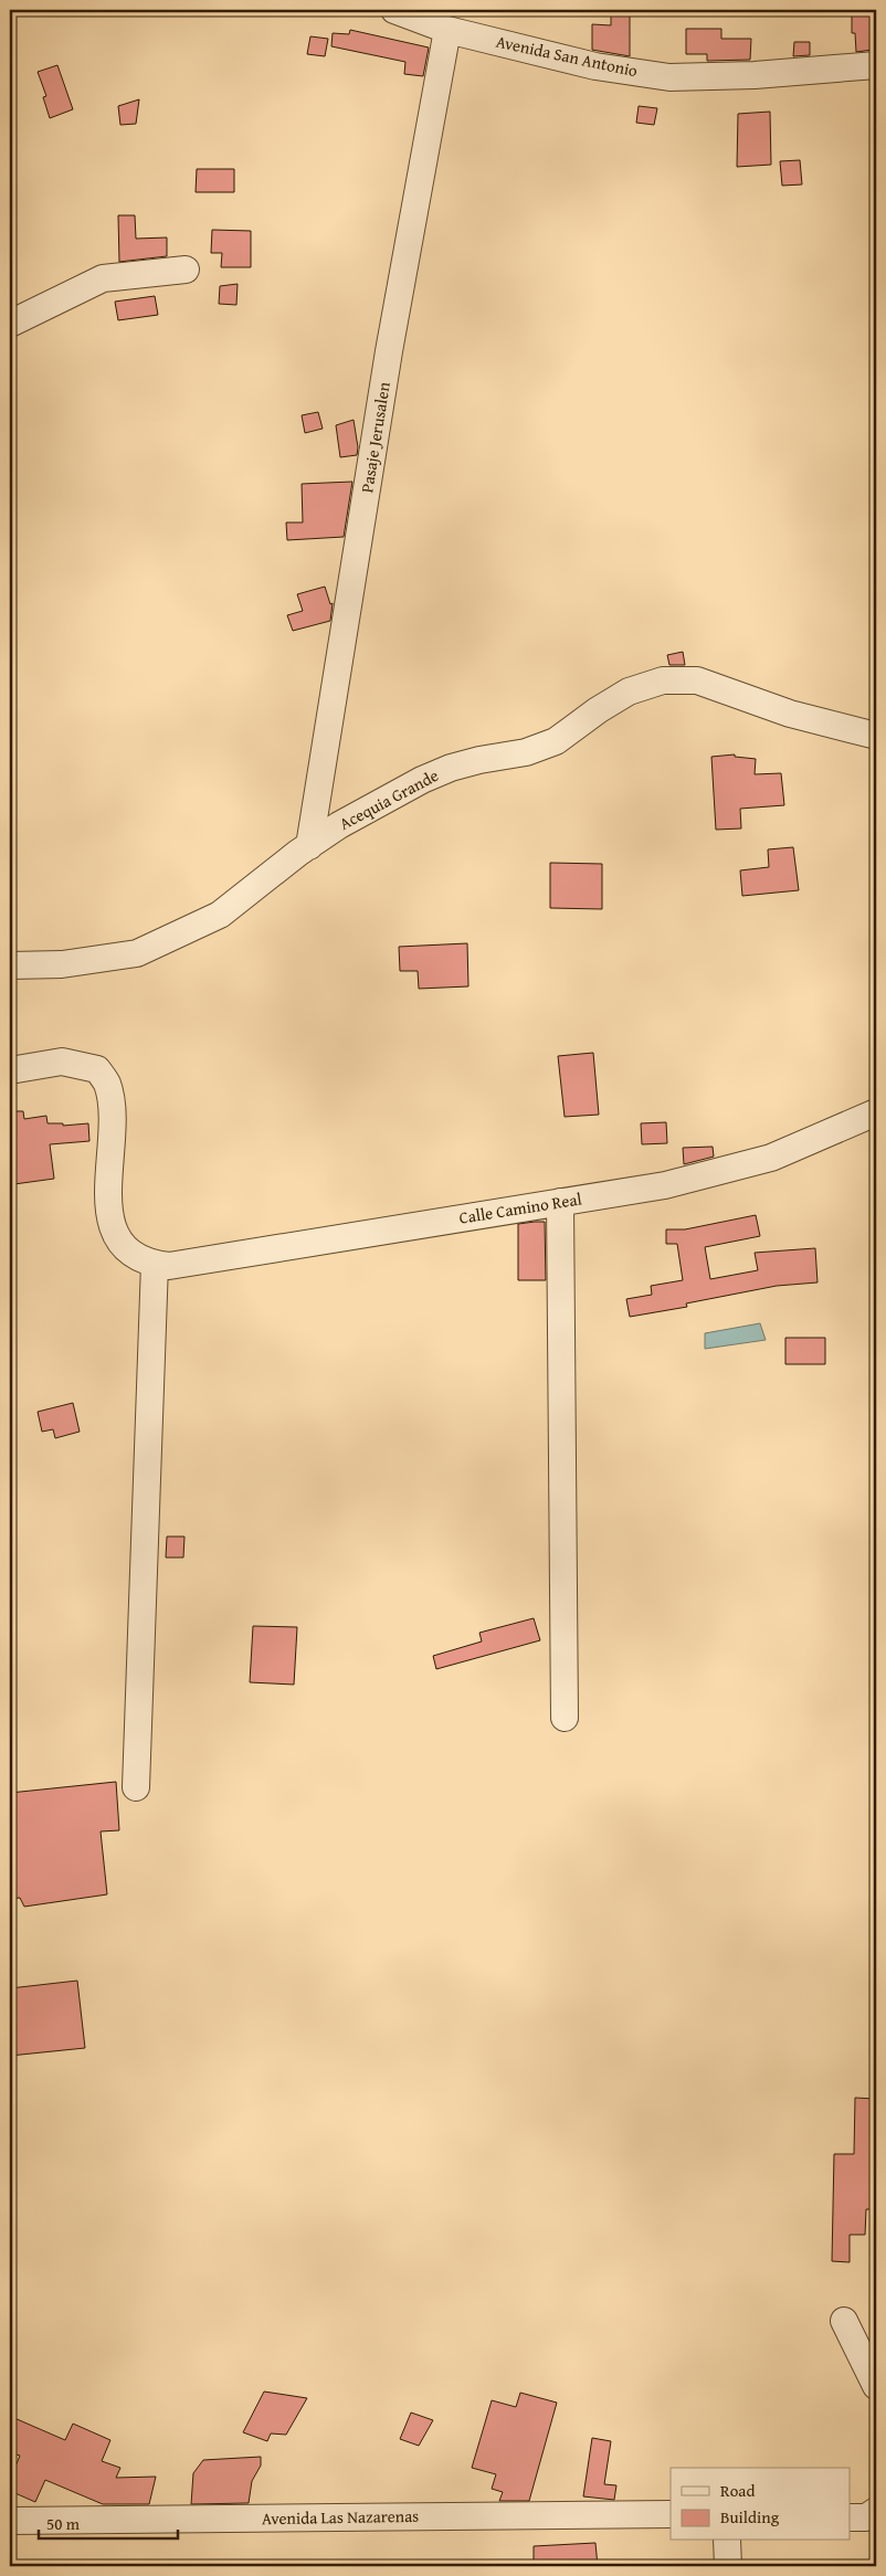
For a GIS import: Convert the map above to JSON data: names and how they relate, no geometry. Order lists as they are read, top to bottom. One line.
{"streets":{"street":["Avenida San Antonio","Pasaje Jerusalen","Acequia Grande","Calle Camino Real","Avenida Las Nazarenas"]},"crossings":[["Avenida San Antonio","Pasaje Jerusalen"],["Pasaje Jerusalen","Acequia Grande"]],"legend":["Road","Building"],"scale_bar":"50 m"}
